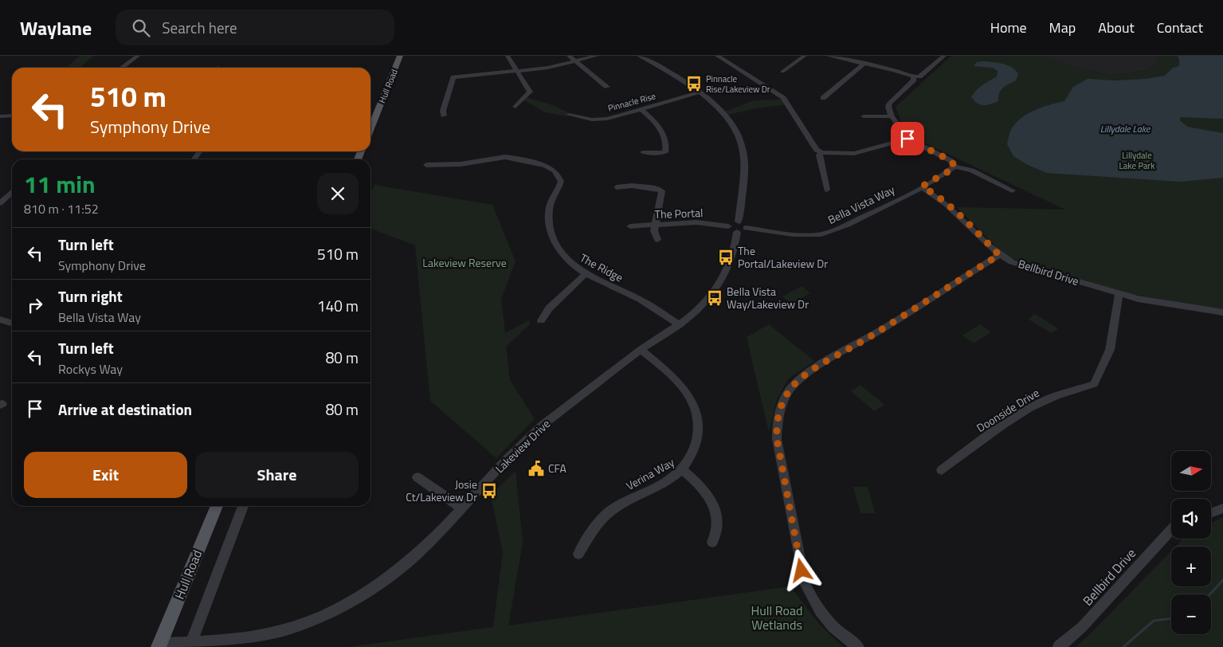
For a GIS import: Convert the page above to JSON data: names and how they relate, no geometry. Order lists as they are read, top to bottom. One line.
{"streets":{"main road":["Hull Road"],"street":["Pinnacle Rise","Bella Vista Way","The Portal","The Ridge","Bellbird Drive","Doonside Drive","Lakeview Drive","Verina Way"]},"crossings":[["Hull Road","Lakeview Drive"],["Bella Vista Way","Bellbird Drive"],["The Ridge","Lakeview Drive"],["Bellbird Drive","Doonside Drive"],["Lakeview Drive","Verina Way"]],"water":["Lillydale Lake"],"parks":["Lillydale Lake Park","Lakeview Reserve","Hull Road Wetlands"],"places":{"bus stop":["Pinnacle Rise/Lakeview Dr","The Portal/Lakeview Dr","Bella Vista Way/Lakeview Dr","Josie Ct/Lakeview Dr"],"public building":["CFA"]},"north":"right","page":{"header":"Waylane","search":"Search here","nav":["Home","Map","About","Contact"],"turn":["510 m","Symphony Drive"],"heading":["11 min","810 m · 11:52"],"list":[{"name":"Turn left","note":"Symphony Drive","value":"510 m"},{"name":"Turn right","note":"Bella Vista Way","value":"140 m"},{"name":"Turn left","note":"Rockys Way","value":"80 m"},{"name":"Arrive at destination","value":"80 m"}],"buttons":["Exit","Share"],"map_buttons":["+","−"]}}
